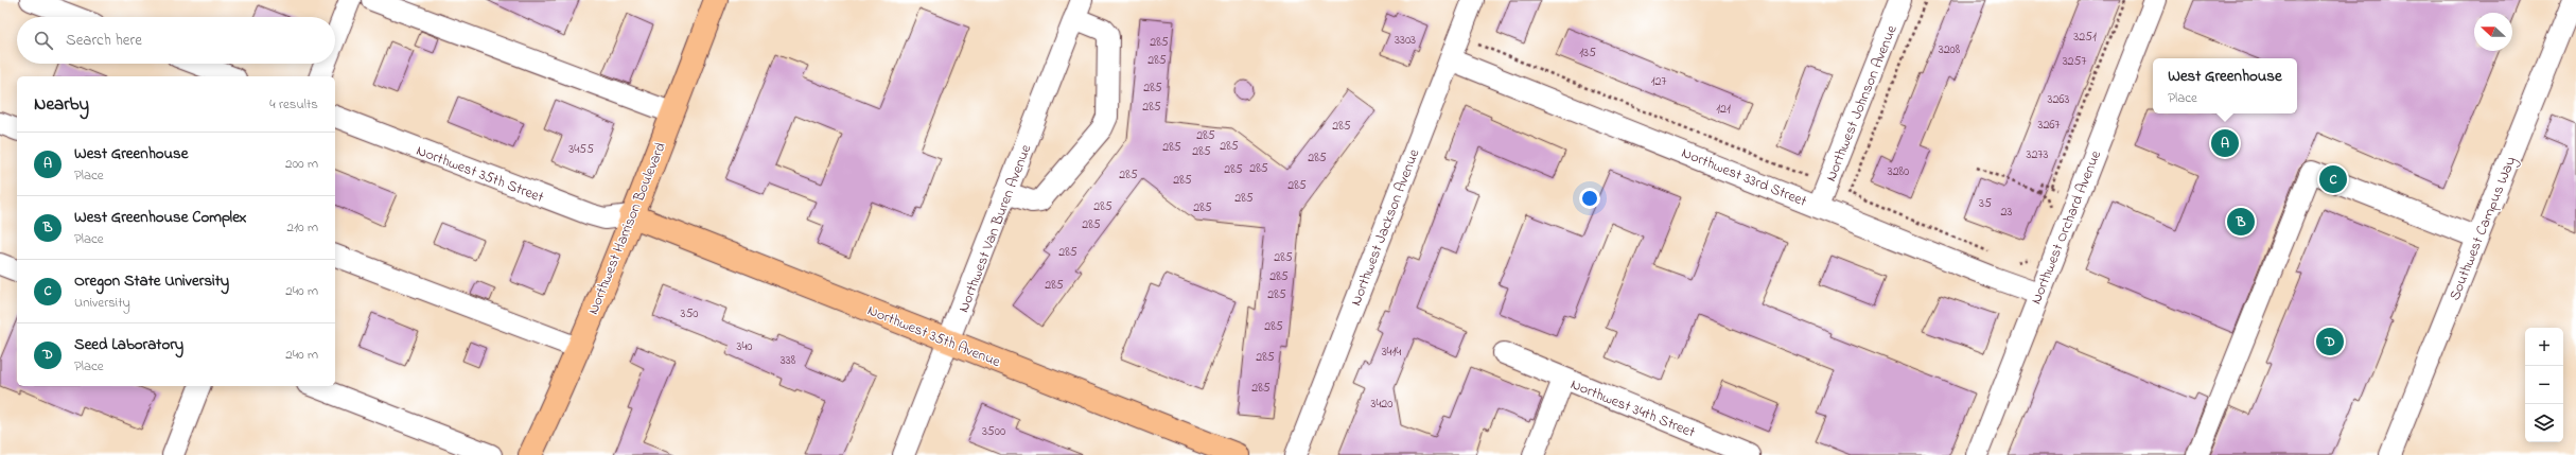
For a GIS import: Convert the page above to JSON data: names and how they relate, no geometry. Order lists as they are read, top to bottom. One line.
{"streets":{"main road":["Northwest Harrison Boulevard","Northwest 35th Avenue"],"street":["Northwest Johnson Avenue","Northwest 35th Street","Northwest 33rd Street","Northwest Jackson Avenue","Northwest Orchard Avenue","Northwest Van Buren Avenue","Southwest Campus Way","Northwest 34th Street"]},"crossings":[["Northwest Johnson Avenue","Northwest 33rd Street"],["Northwest 35th Street","Northwest Harrison Boulevard"],["Northwest 35th Street","Northwest 35th Avenue"],["Northwest 33rd Street","Northwest Jackson Avenue"],["Northwest 33rd Street","Northwest Orchard Avenue"],["Northwest Harrison Boulevard","Northwest 35th Avenue"],["Northwest Van Buren Avenue","Northwest 35th Avenue"]],"house_numbers":["3251","3303","285","3208","135","285","3257","127","285","3263","285","121","3267","285","285","285","285","3455","285","3273","285","285","285","3280","285","285","285","285","35","285","285","23","285","285","285","285","285","285","350","285","340","3414","285","338","285","3420","3500"],"north":"left","page":{"search":"Search here","popup":["West Greenhouse","Place"],"heading":["Nearby","4 results"],"pins":["A","C","B","D"],"list":[{"mark":"A","name":"West Greenhouse","note":"Place","value":"200 m"},{"mark":"B","name":"West Greenhouse Complex","note":"Place","value":"210 m"},{"mark":"C","name":"Oregon State University","note":"University","value":"240 m"},{"mark":"D","name":"Seed Laboratory","note":"Place","value":"240 m"}],"map_buttons":["+","−"]}}
